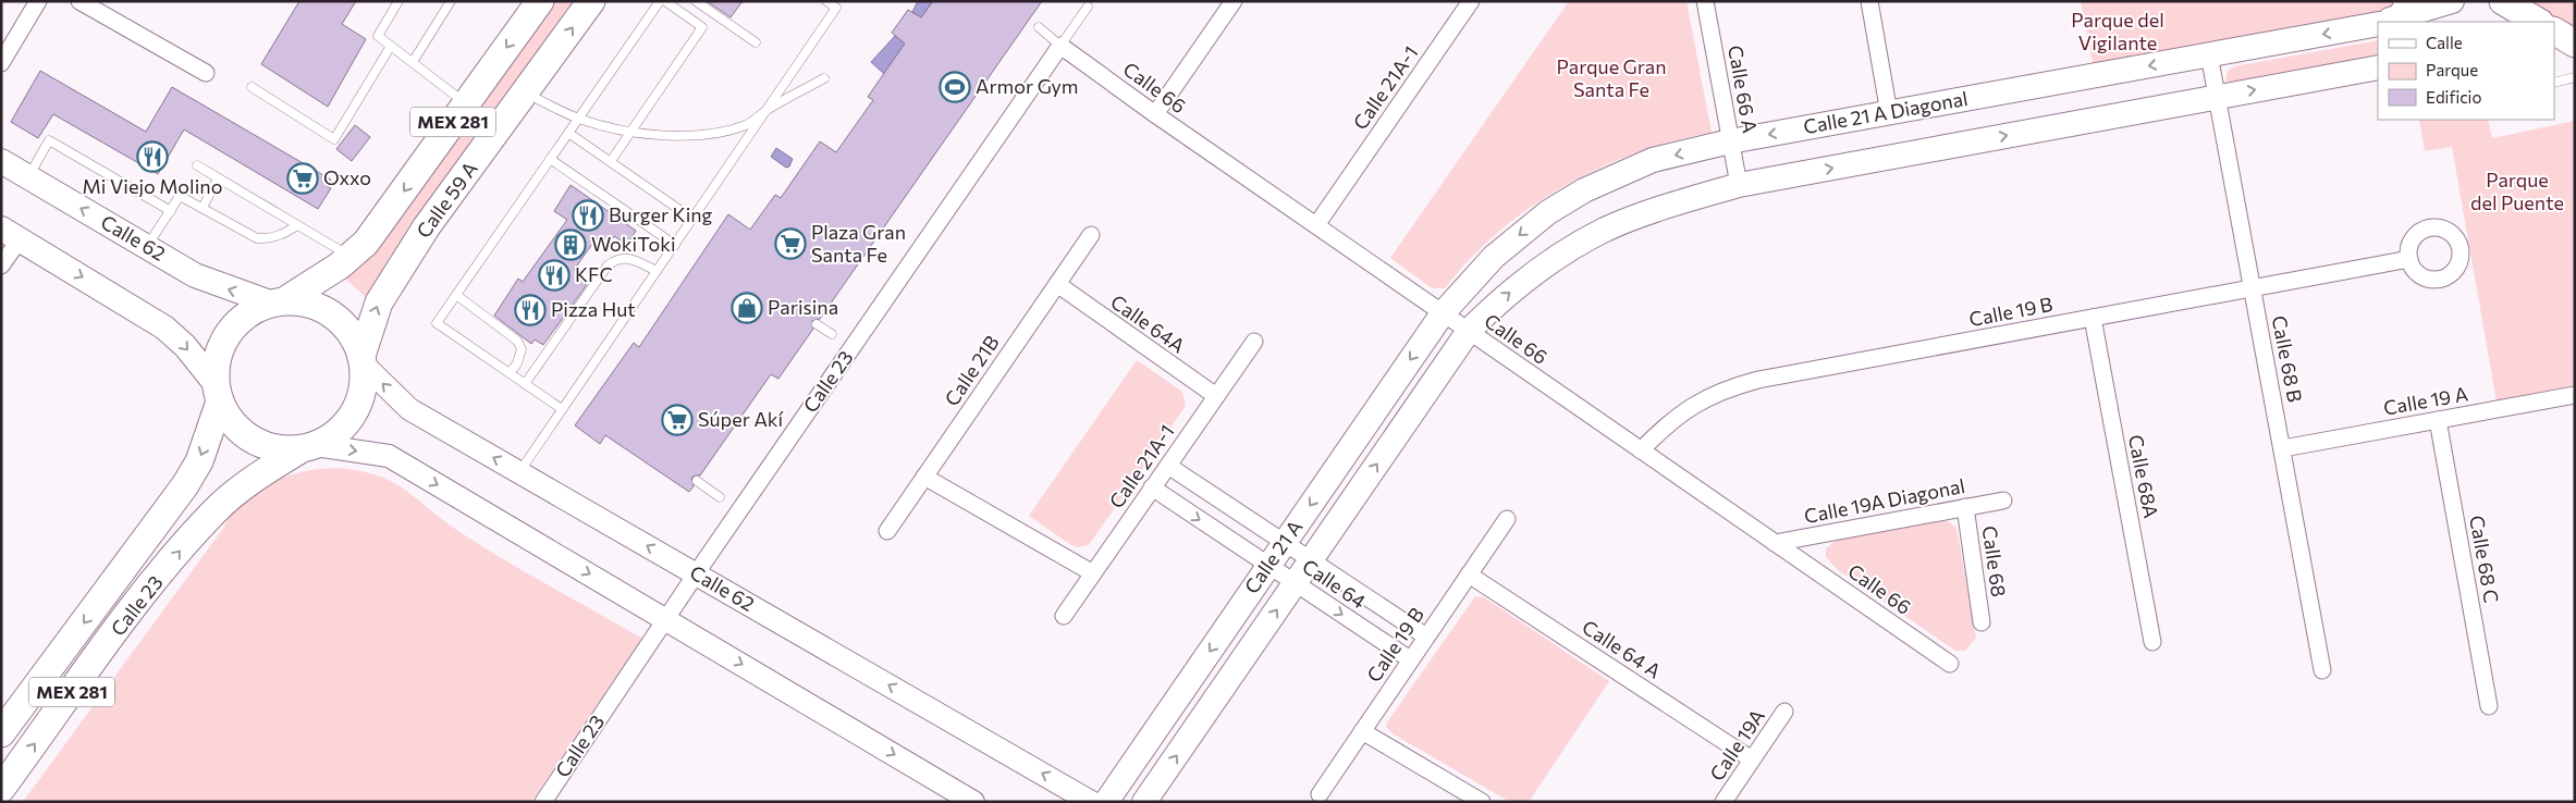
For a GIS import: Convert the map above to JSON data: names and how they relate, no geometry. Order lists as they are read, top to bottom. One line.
{"streets":{"main road":["Calle 21 A Diagonal","MEX 281","Calle 59 A","Calle 62","Calle 23","Calle 21 A"],"street":["Calle 66","Calle 21A-1","Calle 66 A","Calle 19 B","Calle 64A","Calle 68 B","Calle 21B","Calle 19 A","Calle 68A","Calle 19A Diagonal","Calle 68 C","Calle 68","Calle 64","Calle 64 A","Calle 19A"]},"crossings":[["Calle 66","Calle 21A-1"],["Calle 66","Calle 21 A Diagonal"],["Calle 66","Calle 19 B"],["Calle 66","Calle 23"],["Calle 66","Calle 19A Diagonal"],["Calle 66","Calle 21 A"],["Calle 21A-1","Calle 64A"],["Calle 21A-1","Calle 64"],["Calle 66 A","Calle 21 A Diagonal"],["Calle 21 A Diagonal","Calle 68 B"],["Calle 21 A Diagonal","Calle 21 A"],["MEX 281","Calle 59 A"],["MEX 281","Calle 62"],["MEX 281","Calle 23"],["Calle 59 A","Calle 62"],["Calle 59 A","Calle 23"],["Calle 62","Calle 23"],["Calle 19 B","Calle 68 B"],["Calle 19 B","Calle 68A"],["Calle 19 B","Calle 64"],["Calle 19 B","Calle 64 A"],["Calle 64A","Calle 21B"],["Calle 68 B","Calle 19 A"],["Calle 19 A","Calle 68 C"],["Calle 19A Diagonal","Calle 68"],["Calle 21 A","Calle 64"],["Calle 64 A","Calle 19A"]],"parks":["Parque del Vigilante","Parque Gran Santa Fe","Parque del Puente"],"places":{"sports":["Armor Gym"],"restaurant":["Mi Viejo Molino","Burger King","KFC","Pizza Hut"],"supermarket":["Oxxo","Plaza Gran Santa Fe","Súper Akí"],"building":["WokiToki"],"shop":["Parisina"]},"legend":["Calle","Parque","Edificio"]}
